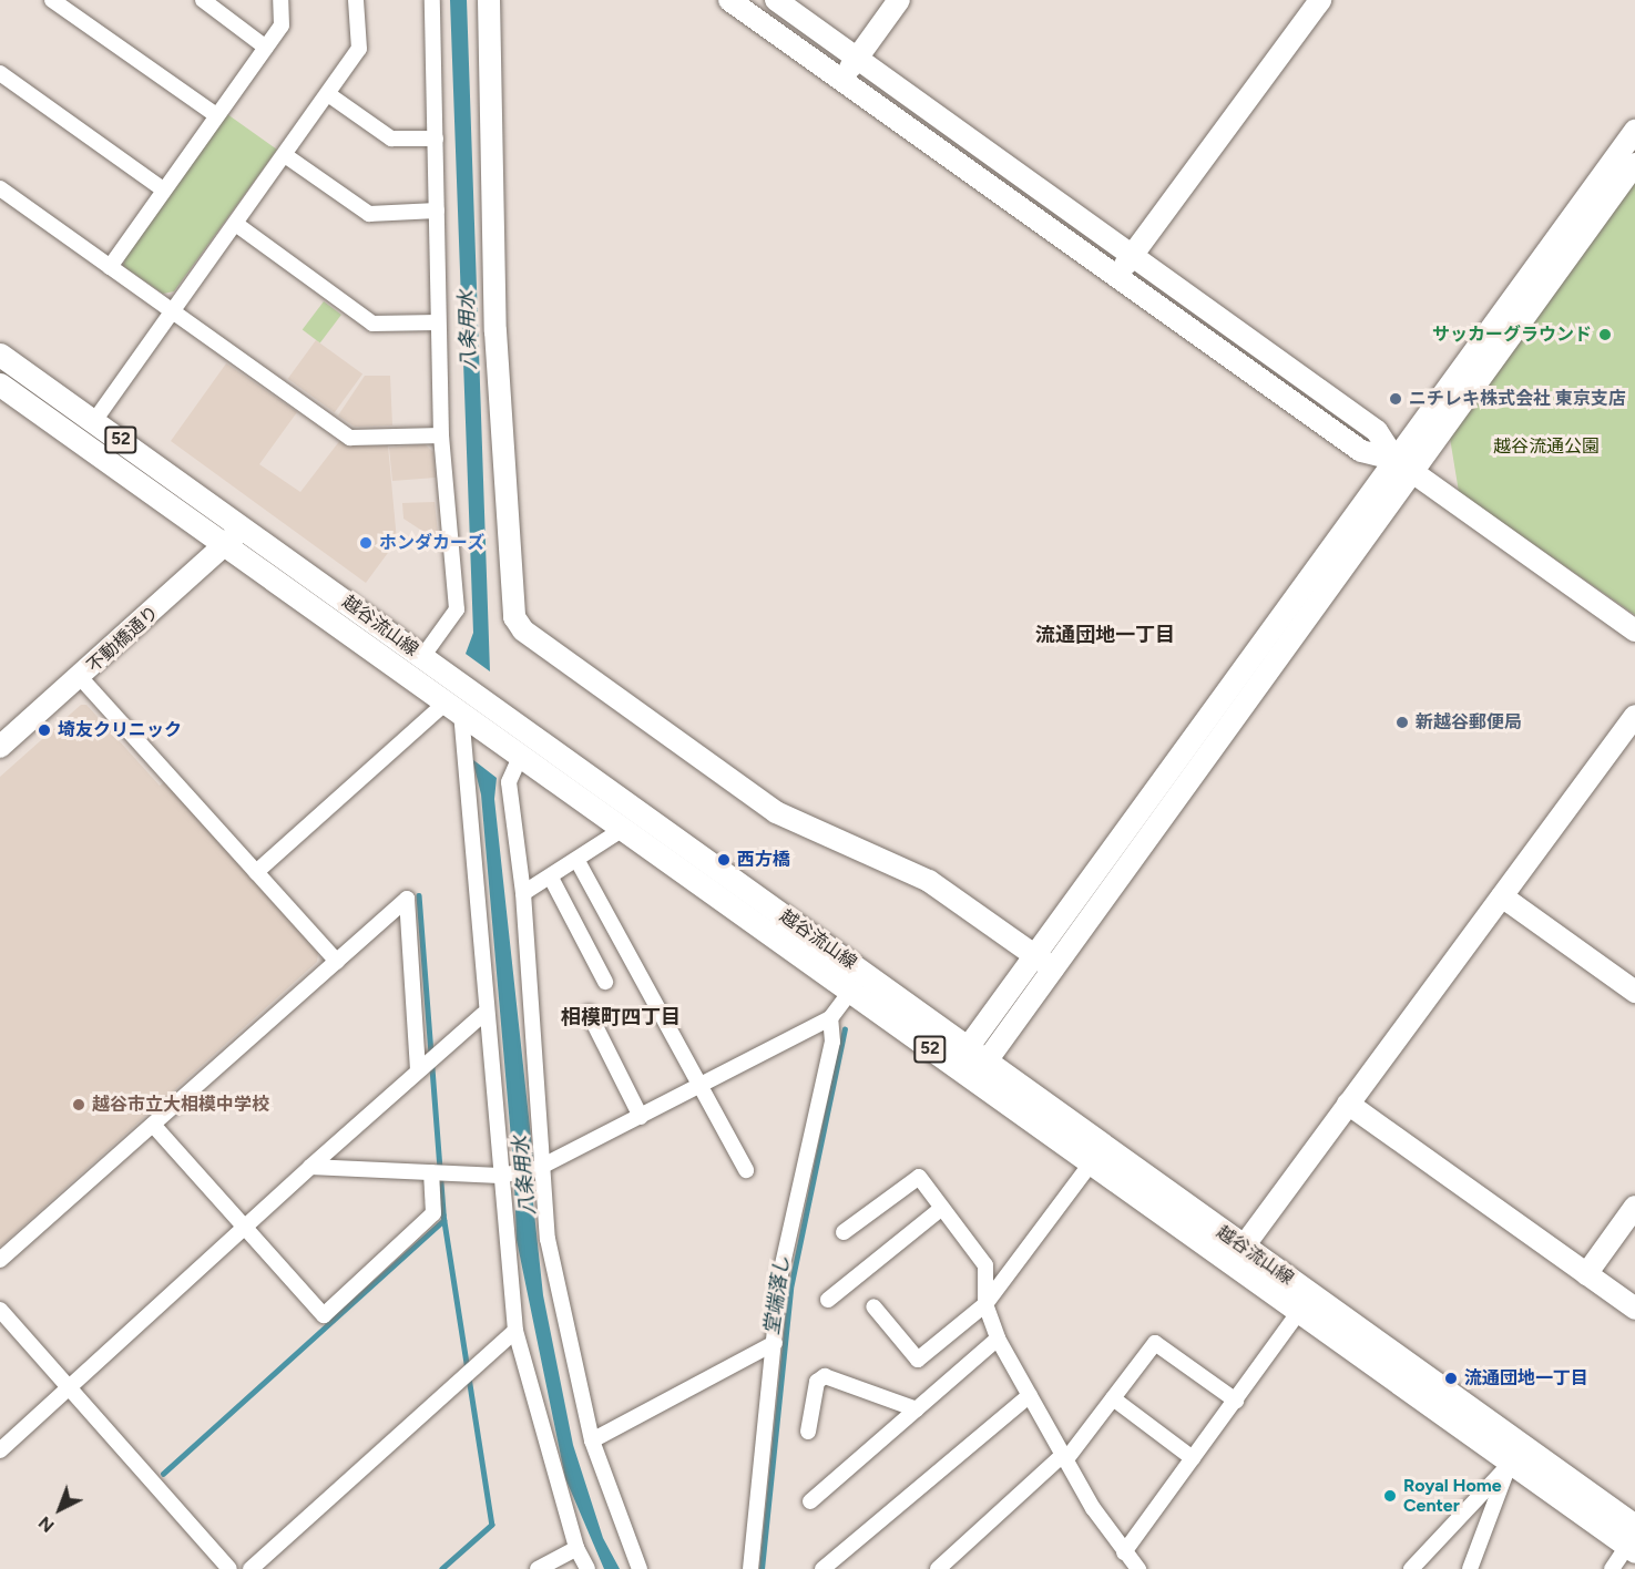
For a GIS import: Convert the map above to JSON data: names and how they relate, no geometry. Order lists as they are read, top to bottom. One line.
{"streets":{"main road":["52","越谷流山線"],"street":["不動橋通り"]},"crossings":[["越谷流山線","不動橋通り"]],"districts":["流通団地一丁目","相模町四丁目"],"water":["八条用水","堂端落し"],"parks":["越谷流通公園"],"places":["サッカーグラウンド","ニチレキ株式会社 東京支店","ホンダカーズ","新越谷郵便局","埼友クリニック","西方橋","越谷市立大相模中学校","流通団地一丁目","Royal Home Center"],"north":"bottom left"}
